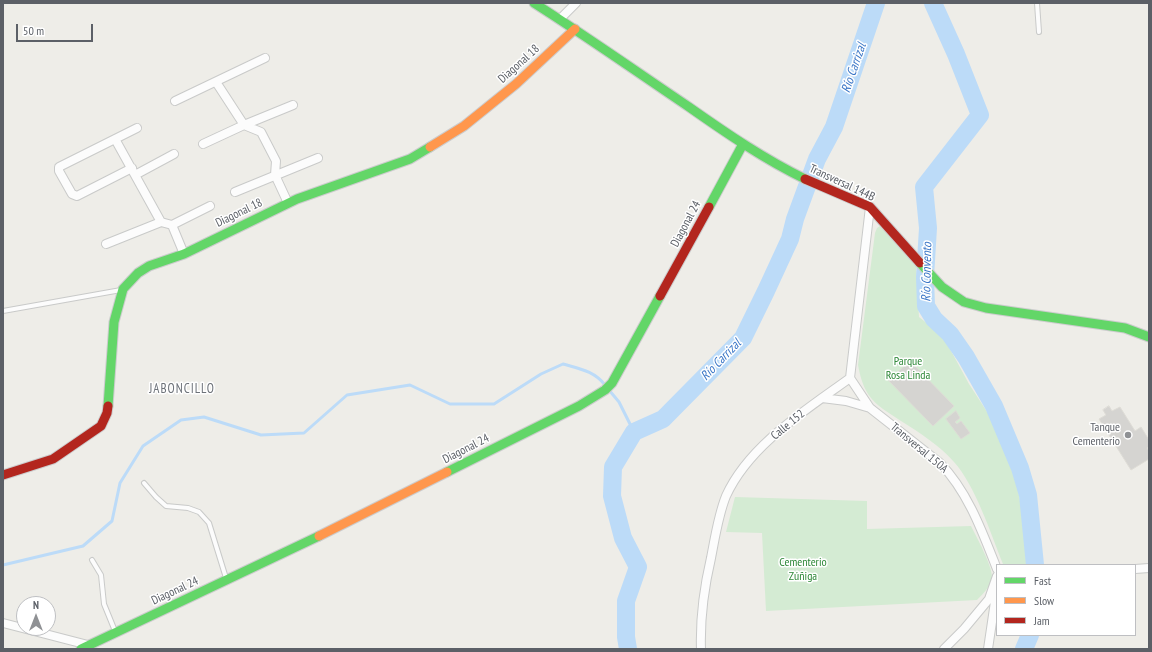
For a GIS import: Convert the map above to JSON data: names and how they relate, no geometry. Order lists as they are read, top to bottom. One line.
{"streets":{"street":["Diagonal 18","Transversal 144B","Diagonal 24","Calle 152","Transversal 150A"]},"crossings":[["Diagonal 18","Transversal 144B"],["Transversal 144B","Diagonal 24"],["Calle 152","Transversal 150A"]],"districts":["JABONCILLO"],"water":["Río Carrizal","Río Convento"],"parks":["Parque Rosa Linda","Cementerio Zúñiga"],"places":["Tanque Cementerio"],"legend":["Fast","Slow","Jam"],"scale_bar":"50 m","north":"top"}
